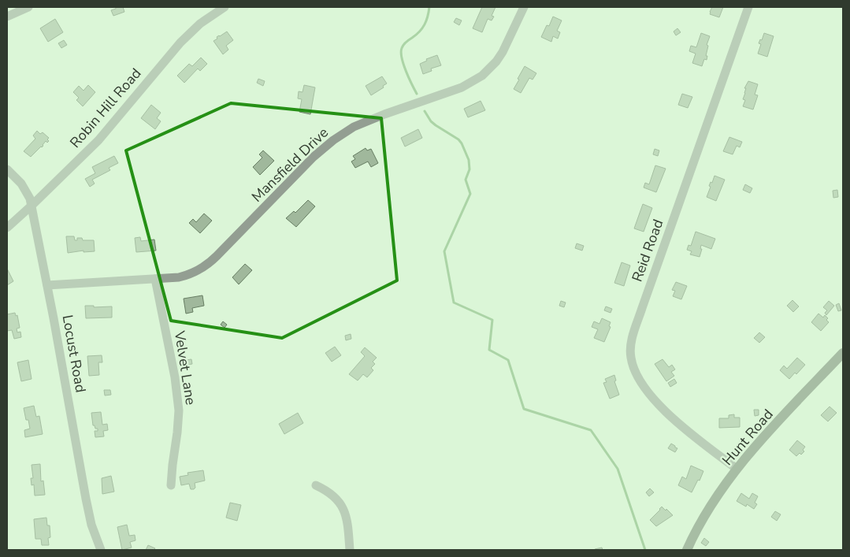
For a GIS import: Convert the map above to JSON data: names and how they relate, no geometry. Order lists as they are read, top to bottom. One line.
{"streets":{"street":["Robin Hill Road","Mansfield Drive","Reid Road","Locust Road","Velvet Lane","Hunt Road"]},"crossings":[["Robin Hill Road","Locust Road"],["Mansfield Drive","Locust Road"],["Mansfield Drive","Velvet Lane"],["Reid Road","Hunt Road"]]}
